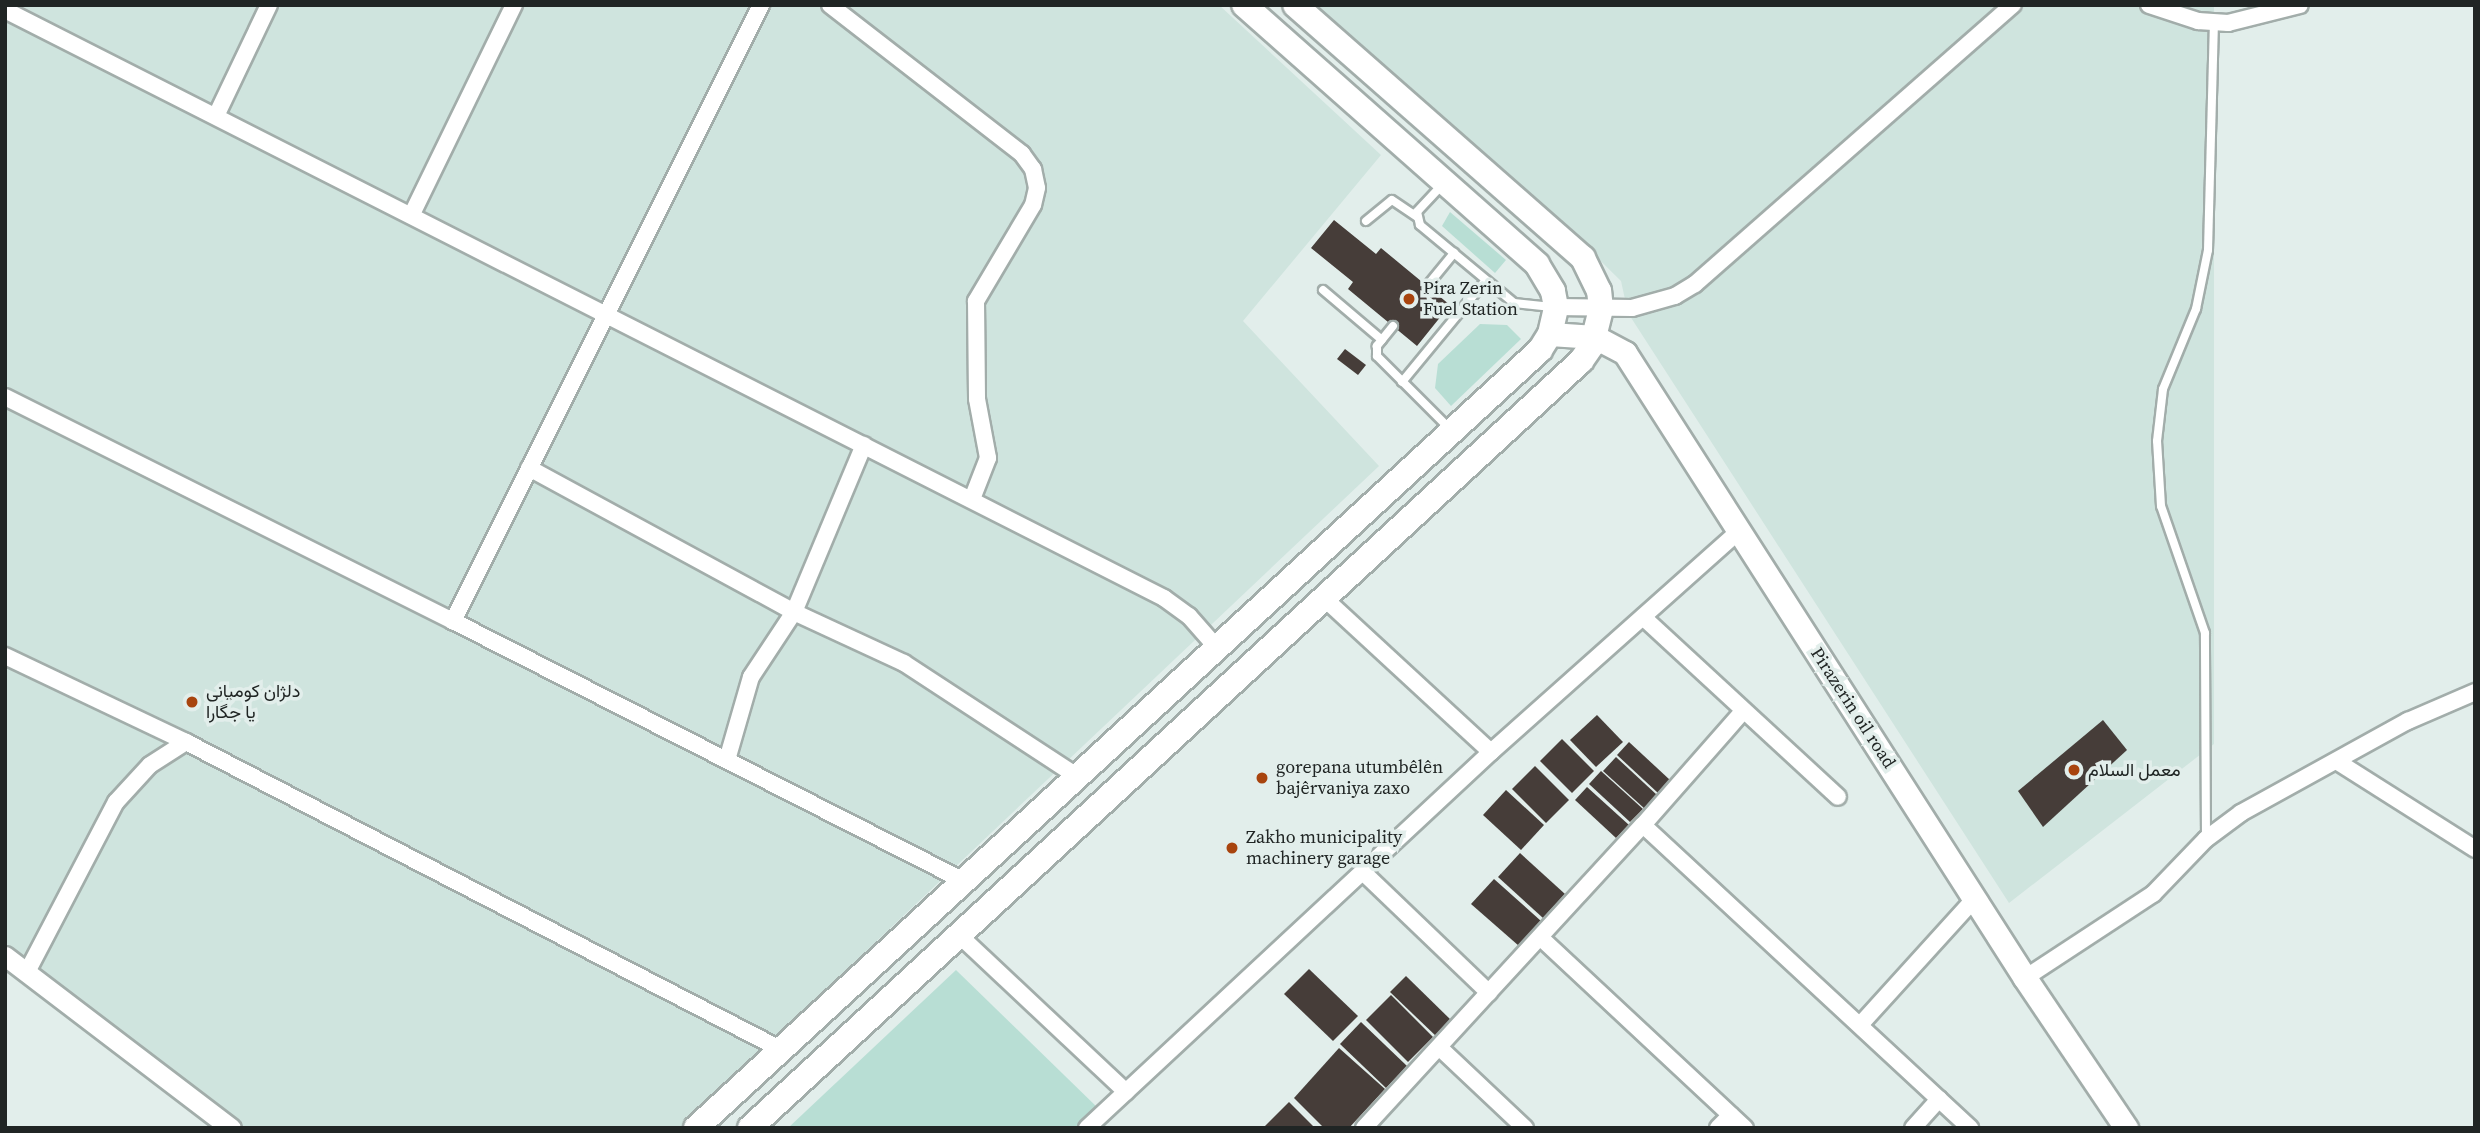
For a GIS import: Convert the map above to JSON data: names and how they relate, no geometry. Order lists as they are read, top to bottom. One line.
{"streets":{"main road":["Pirazerin oil road"]},"places":["Pira Zerin Fuel Station","دلژان کومپانی یا جگارا","معمل السلام","gorepana utumbêlên bajêrvaniya zaxo","Zakho municipality machinery garage"]}
